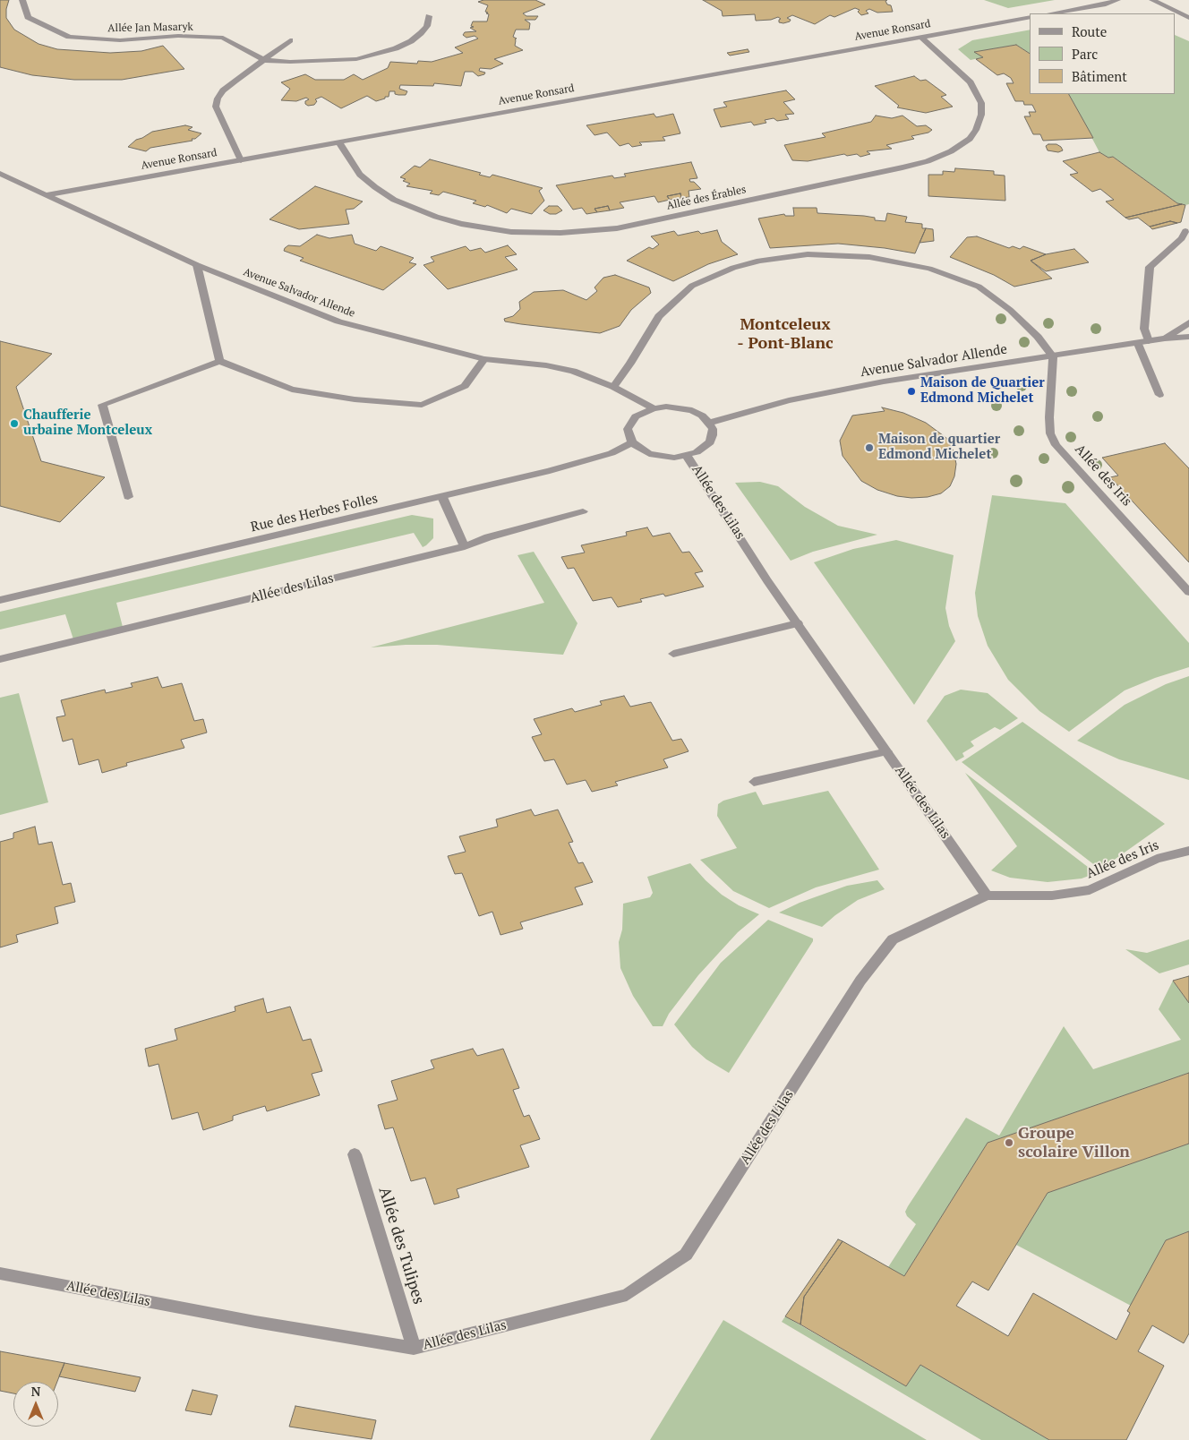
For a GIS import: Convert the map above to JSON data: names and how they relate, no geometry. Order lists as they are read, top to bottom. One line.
{"streets":{"street":["Allée Jan Masaryk","Avenue Ronsard","Allée des Érables","Avenue Salvador Allende","Allée des Iris","Allée des Lilas","Rue des Herbes Folles","Allée des Tulipes"]},"crossings":[["Avenue Ronsard","Allée des Érables"],["Avenue Ronsard","Avenue Salvador Allende"],["Avenue Salvador Allende","Allée des Iris"],["Avenue Salvador Allende","Allée des Lilas"],["Avenue Salvador Allende","Rue des Herbes Folles"],["Allée des Iris","Allée des Lilas"],["Allée des Lilas","Rue des Herbes Folles"],["Allée des Lilas","Allée des Tulipes"]],"districts":["Montceleux - Pont-Blanc"],"places":["Maison de Quartier Edmond Michelet","Chaufferie urbaine Montceleux","Maison de quartier Edmond Michelet","Groupe scolaire Villon"],"legend":["Route","Parc","Bâtiment"],"north":"top"}
